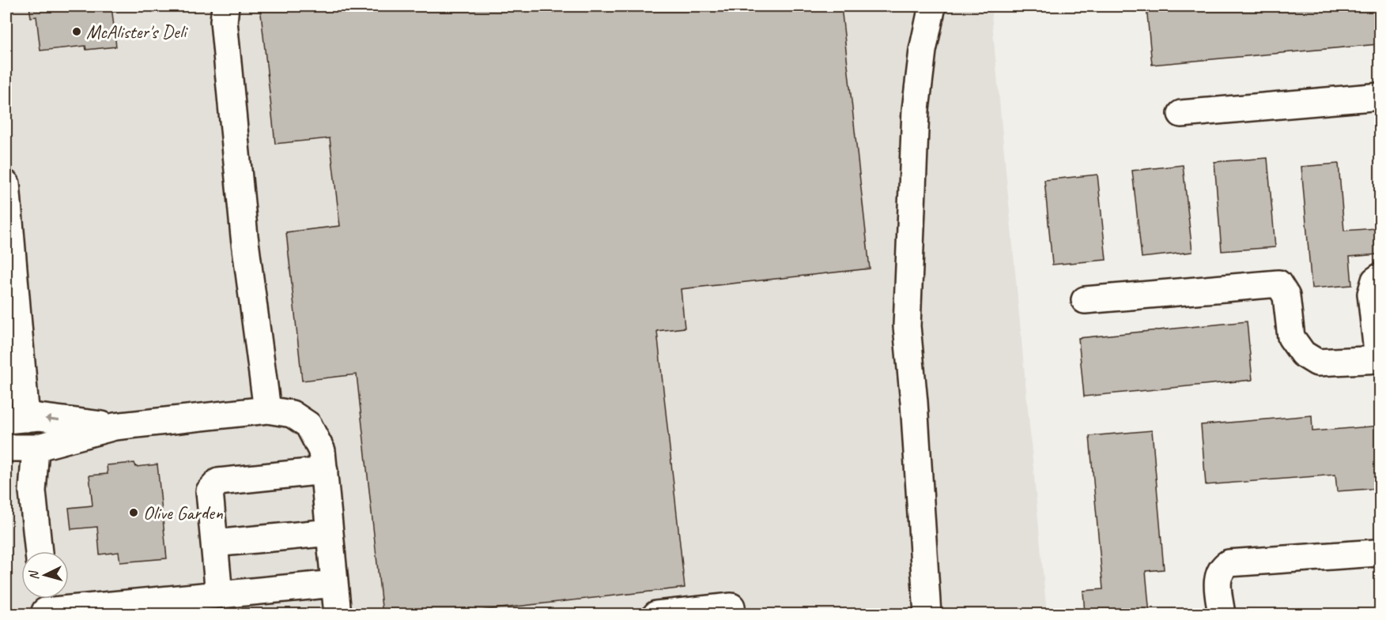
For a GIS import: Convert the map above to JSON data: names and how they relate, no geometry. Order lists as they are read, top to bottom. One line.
{"places":["McAlister's Deli","Olive Garden"],"north":"left"}
